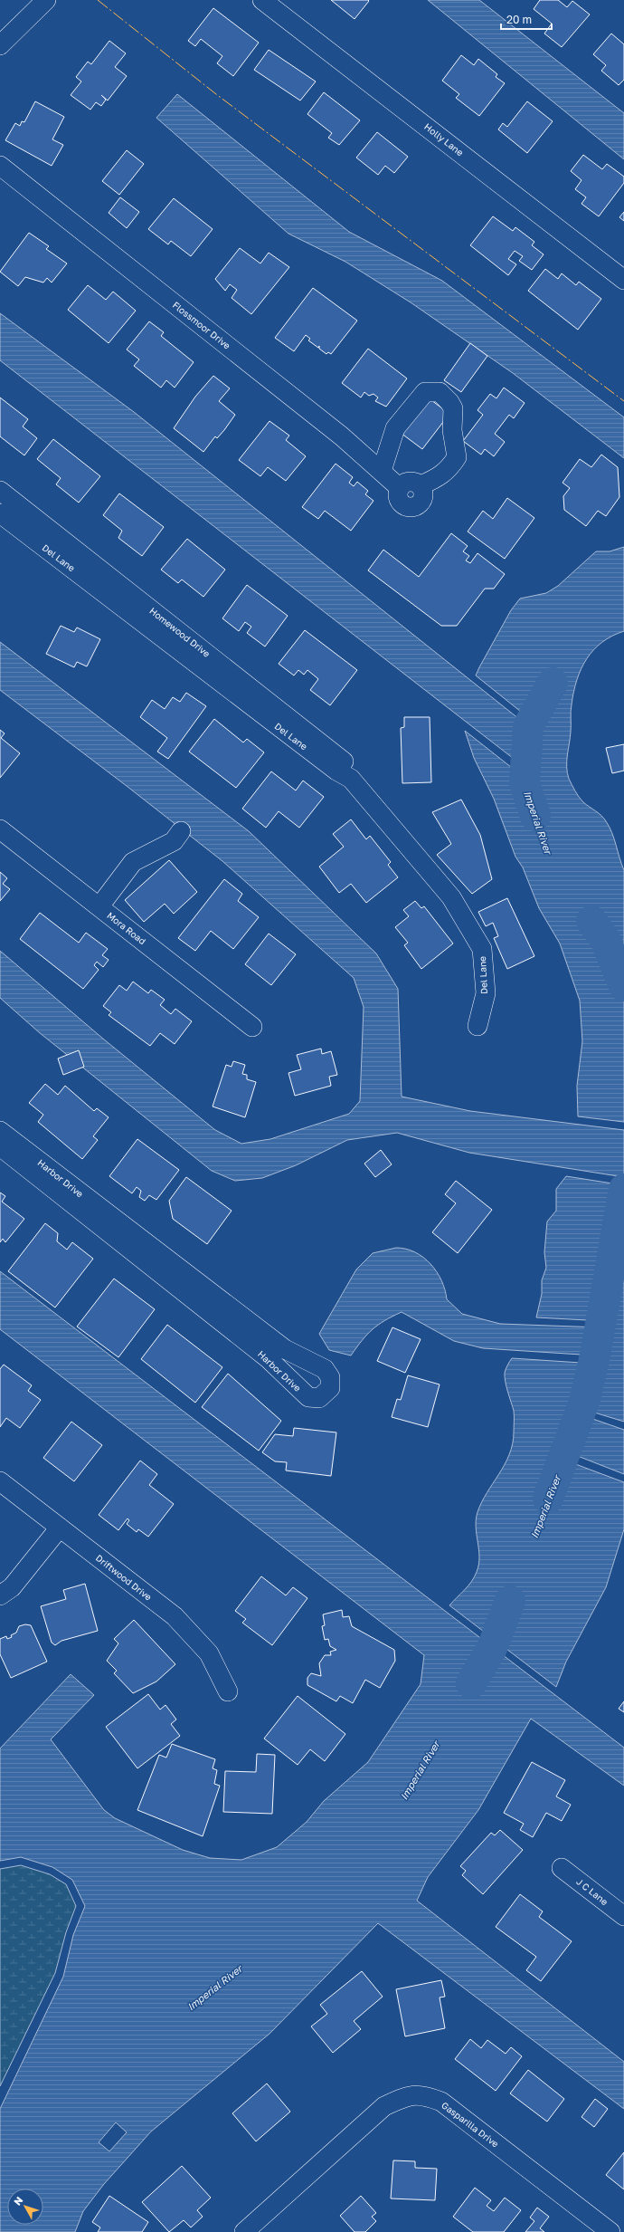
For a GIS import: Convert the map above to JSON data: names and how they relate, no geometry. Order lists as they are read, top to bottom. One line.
{"streets":{"street":["Holly Lane","Flossmoor Drive","Del Lane","Homewood Drive","Mora Road","Harbor Drive","Driftwood Drive","J C Lane","Gasparilla Drive"]},"crossings":[["Del Lane","Homewood Drive"]],"water":["Imperial River"],"scale_bar":"20 m","north":"top left"}
